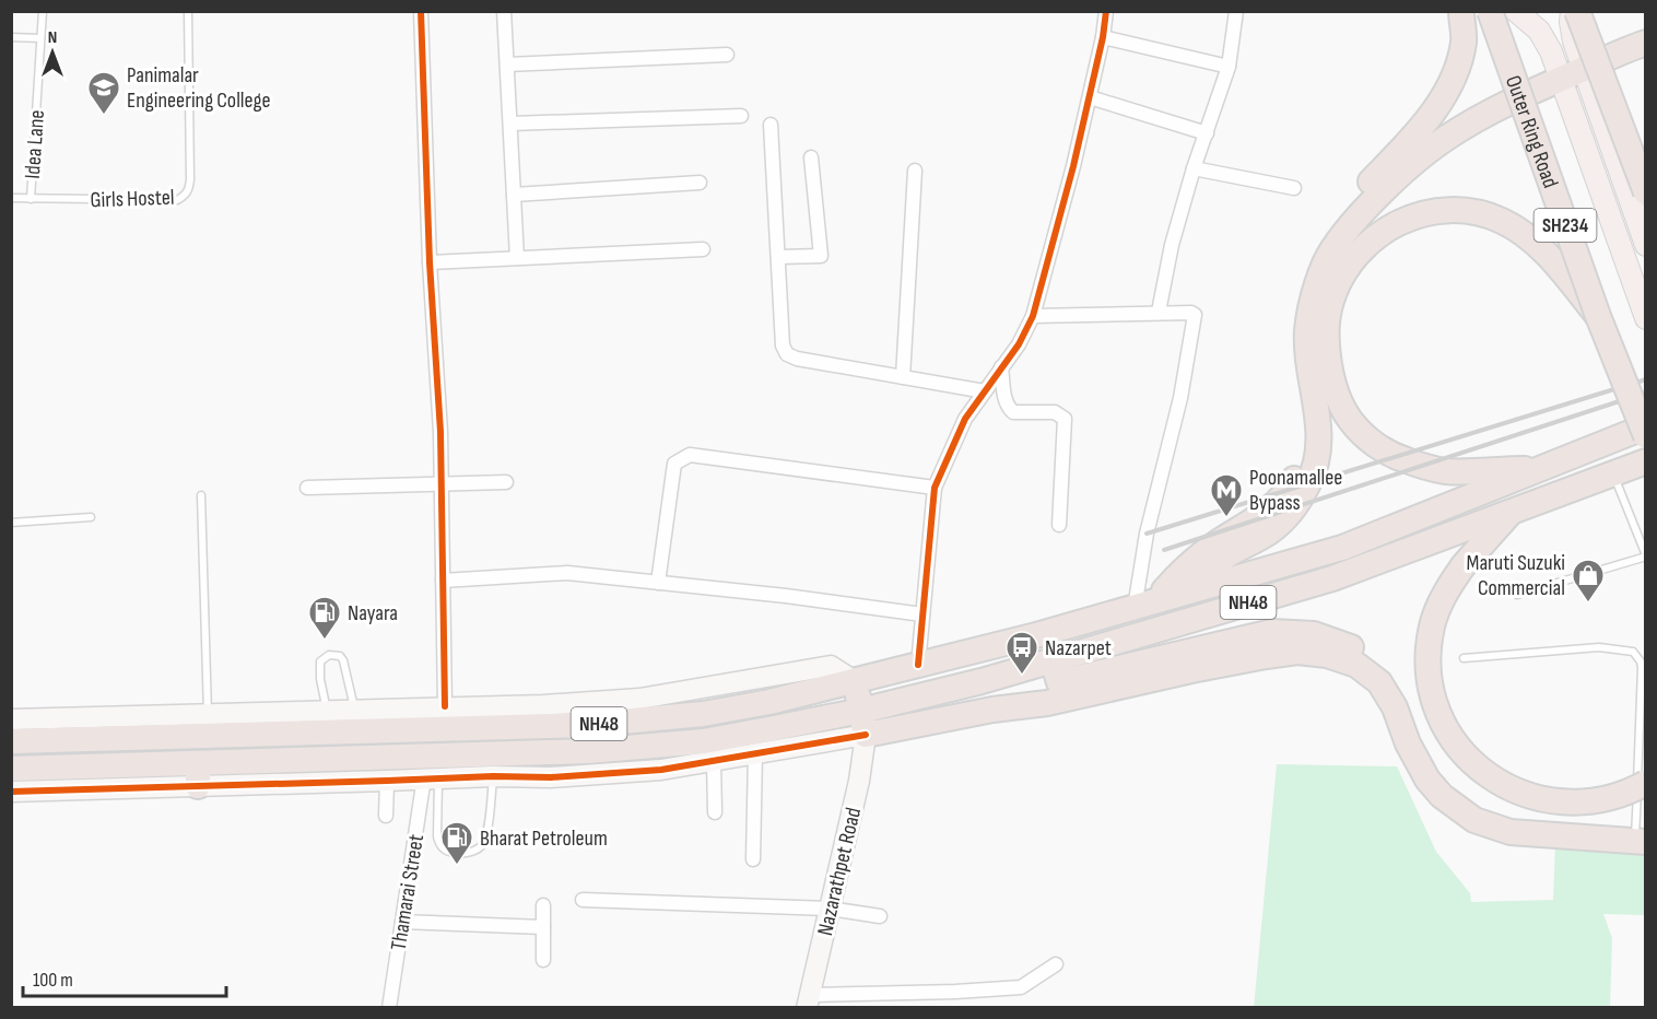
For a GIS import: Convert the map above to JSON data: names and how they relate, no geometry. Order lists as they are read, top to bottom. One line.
{"streets":{"highway":["Outer Ring Road","SH234","NH48"],"street":["Nazarathpet Road","Thamarai Street"],"lane":["Idea Lane","Girls Hostel"]},"crossings":[["Outer Ring Road","NH48"],["Idea Lane","Girls Hostel"],["NH48","Nazarathpet Road"]],"places":{"school or university":["Panimalar Engineering College"],"metro station":["Poonamallee Bypass"],"shop":["Maruti Suzuki Commercial"],"fuel station":["Nayara","Bharat Petroleum"],"bus stop":["Nazarpet"]},"scale_bar":"100 m","north":"top"}
